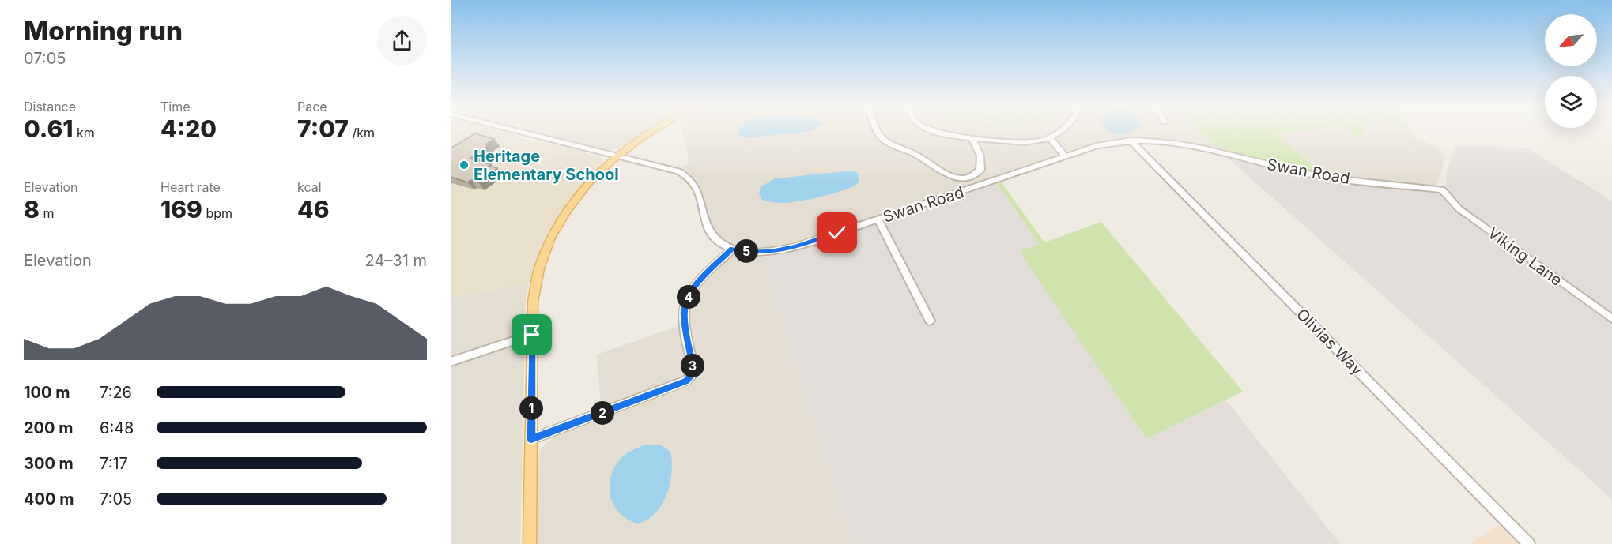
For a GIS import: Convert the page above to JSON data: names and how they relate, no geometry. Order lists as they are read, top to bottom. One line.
{"streets":{"street":["Swan Road","Viking Lane","Olivias Way"]},"crossings":[["Swan Road","Viking Lane"],["Swan Road","Olivias Way"]],"places":["Heritage Elementary School"],"north":"bottom left","page":{"heading":["Morning run","07:05"],"stats":[["Distance","0.61 km"],["Time","4:20"],["Pace","7:07 /km"],["Elevation","8 m"],["Heart rate","169 bpm"],["kcal","46"]],"pins":["5","4","3","1","2"],"chart":["Elevation","24–31 m"],"list":[{"name":"100 m","note":"7:26"},{"name":"200 m","note":"6:48"},{"name":"300 m","note":"7:17"},{"name":"400 m","note":"7:05"}]}}
